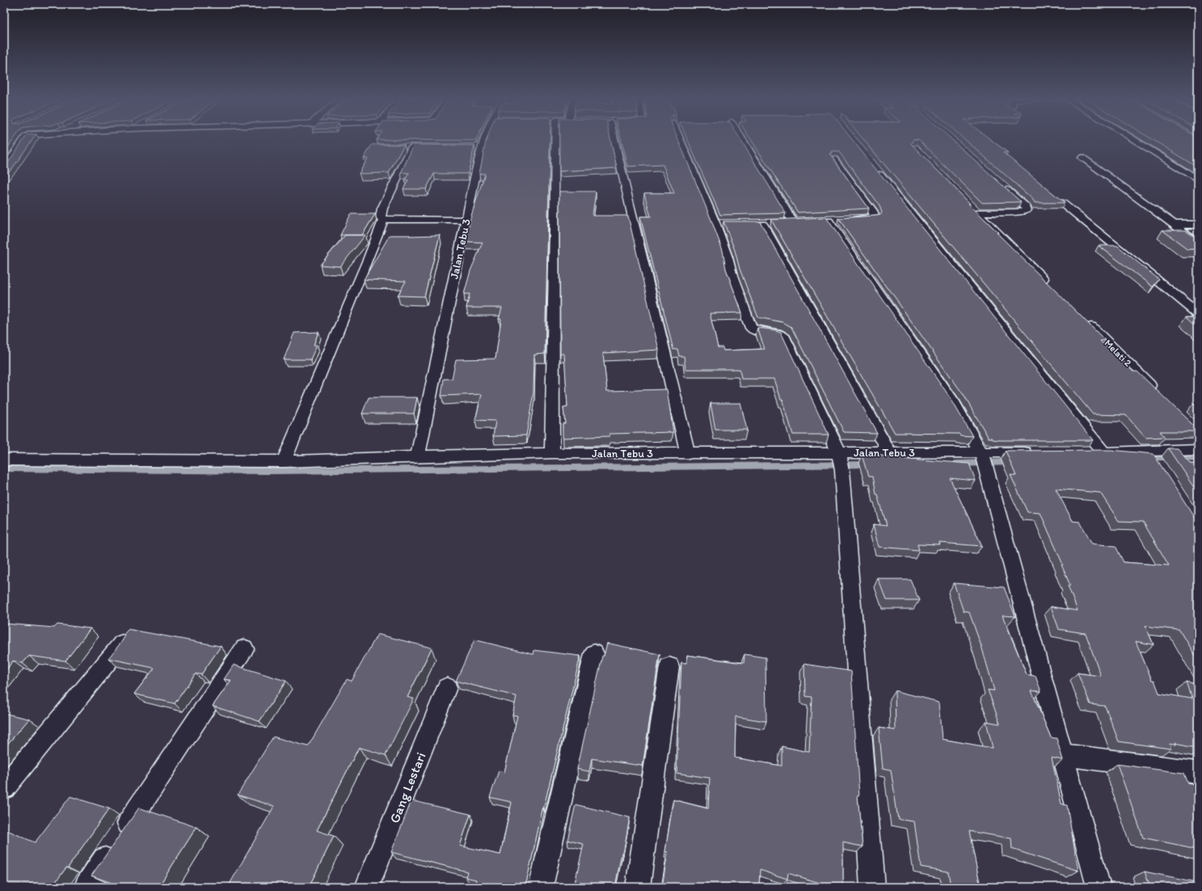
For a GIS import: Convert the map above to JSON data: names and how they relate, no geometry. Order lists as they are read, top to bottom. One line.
{"streets":{"street":["Jalan Tebu 3","Melati 2","Gang Lestari"]}}
